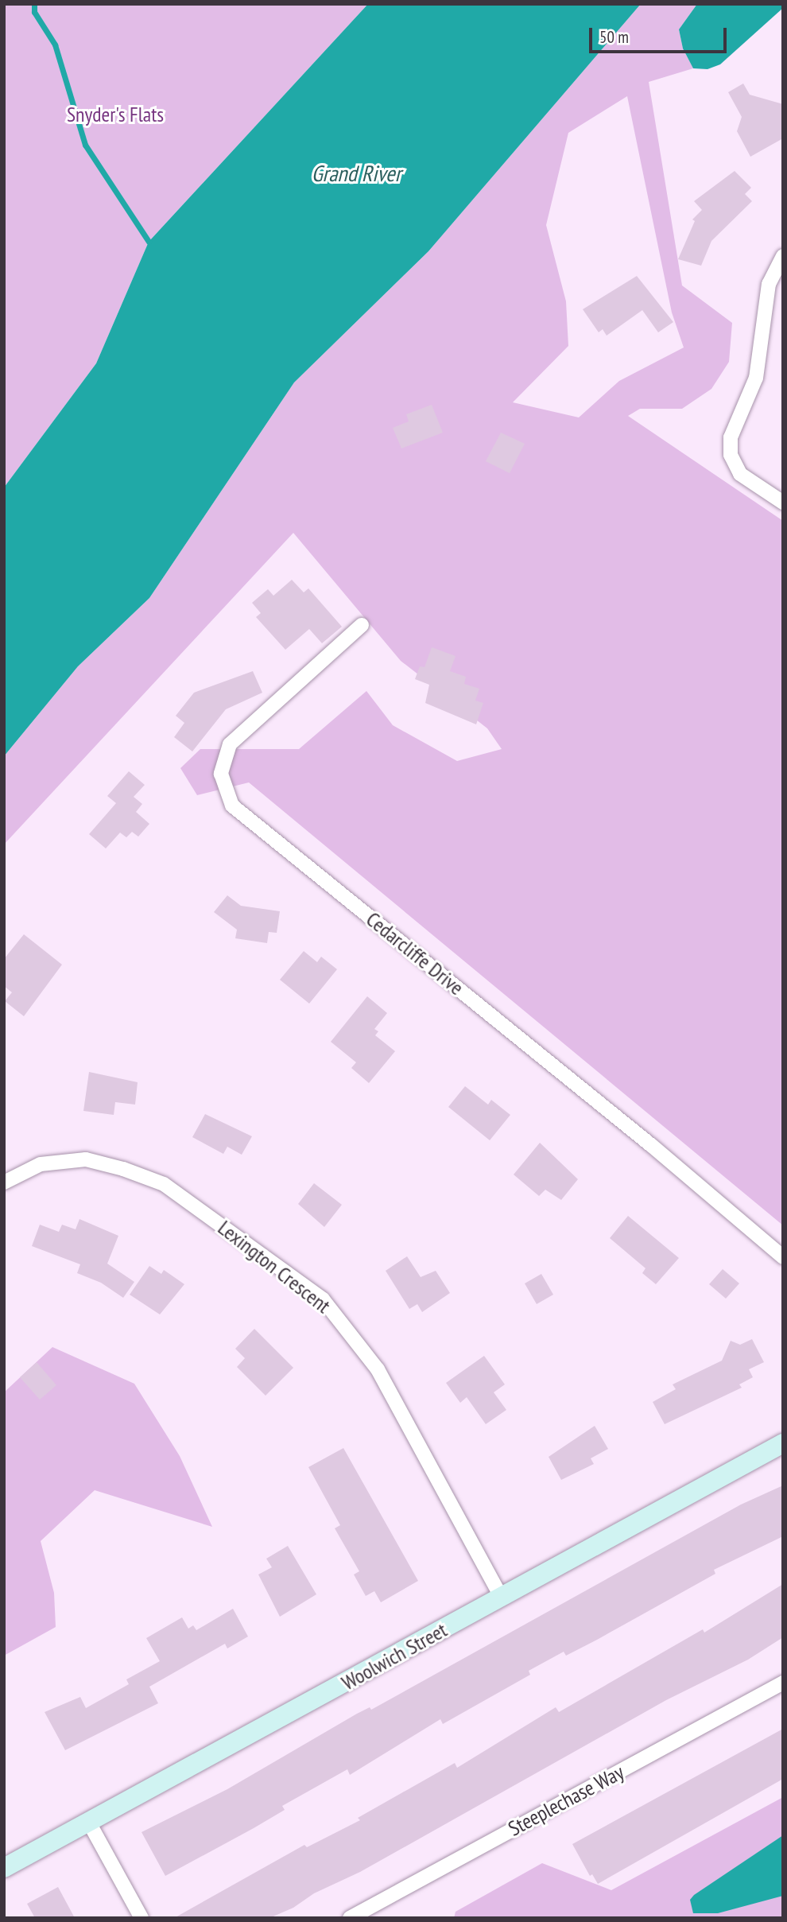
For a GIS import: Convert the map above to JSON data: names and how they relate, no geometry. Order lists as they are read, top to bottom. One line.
{"streets":{"street":["Cedarcliffe Drive","Lexington Crescent","Woolwich Street","Steeplechase Way"]},"crossings":[["Lexington Crescent","Woolwich Street"]],"water":["Grand River"],"parks":["Snyder's Flats"],"scale_bar":"50 m"}
